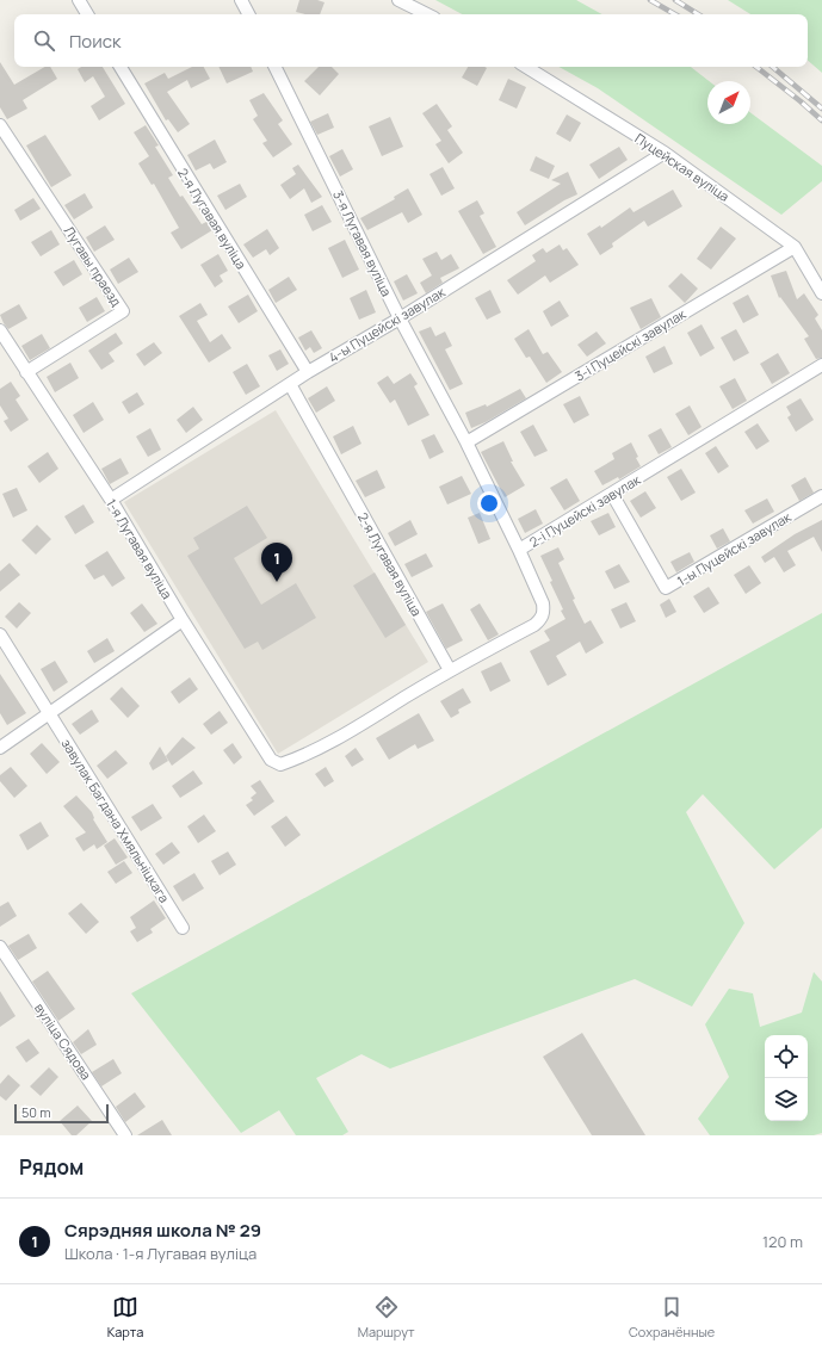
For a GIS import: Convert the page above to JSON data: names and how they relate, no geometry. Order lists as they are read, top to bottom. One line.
{"streets":{"street":["Пуцейская вуліца","2-я Лугавая вуліца","3-я Лугавая вуліца","Лугавы праезд","4-ы Пуцейскі завулак","3-і Пуцейскі завулак","2-і Пуцейскі завулак","1-я Лугавая вуліца","1-ы Пуцейскі завулак","завулак Багдана Хмяльніцкага","вуліца Сядова"]},"crossings":[["Пуцейская вуліца","4-ы Пуцейскі завулак"],["Пуцейская вуліца","3-і Пуцейскі завулак"],["2-я Лугавая вуліца","4-ы Пуцейскі завулак"],["2-я Лугавая вуліца","2-і Пуцейскі завулак"],["3-я Лугавая вуліца","4-ы Пуцейскі завулак"],["3-я Лугавая вуліца","3-і Пуцейскі завулак"],["3-я Лугавая вуліца","2-і Пуцейскі завулак"],["Лугавы праезд","1-я Лугавая вуліца"],["4-ы Пуцейскі завулак","1-я Лугавая вуліца"],["2-і Пуцейскі завулак","1-я Лугавая вуліца"],["2-і Пуцейскі завулак","1-ы Пуцейскі завулак"]],"scale_bar":"50 m","north":"top right","page":{"search":"Поиск","pins":"1","scale":"50 m","heading":"Рядом","list":[{"mark":"1","name":"Сярэдняя школа № 29","note":"Школа · 1-я Лугавая вуліца","value":"120 m"}],"nav":["Карта","Маршрут","Сохранённые"]}}
